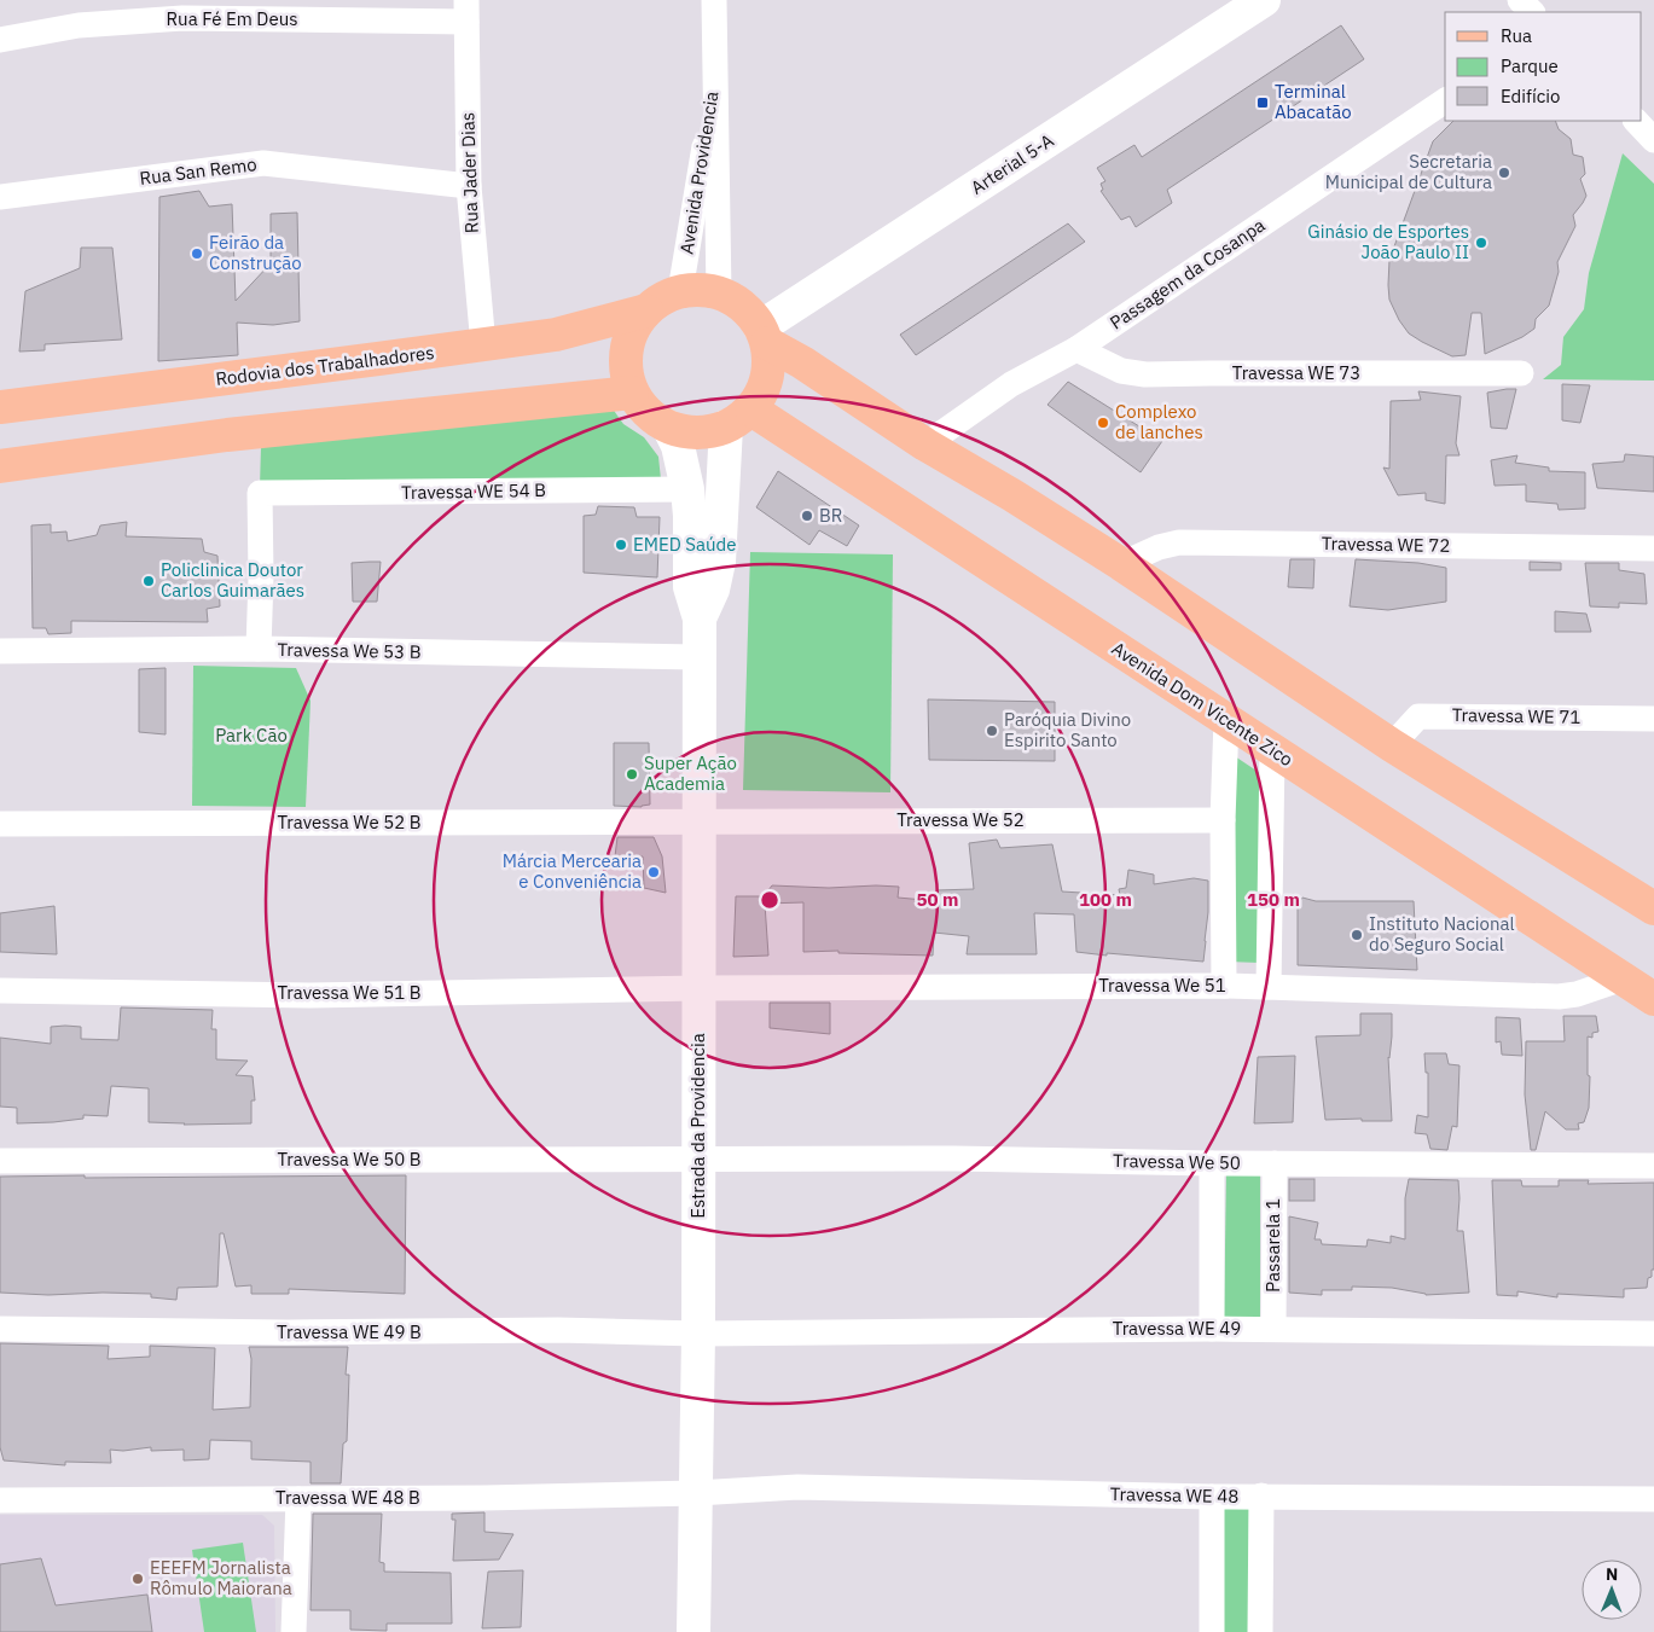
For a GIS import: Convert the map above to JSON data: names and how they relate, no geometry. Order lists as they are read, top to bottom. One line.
{"streets":{"main road":["Arterial 5-A","Rodovia dos Trabalhadores","Avenida Dom Vicente Zico","Estrada da Providencia"],"street":["Rua Fé Em Deus","Rua San Remo","Rua Jader Dias","Avenida Providencia","Passagem da Cosanpa","Travessa WE 73","Travessa WE 54 B","Travessa WE 72","Travessa We 53 B","Travessa WE 71","Travessa We 52","Travessa We 52 B","Travessa We 51","Travessa We 51 B","Travessa We 50 B","Travessa We 50","Passarela 1","Travessa WE 49","Travessa WE 49 B","Travessa WE 48","Travessa WE 48 B"]},"crossings":[["Rua Fé Em Deus","Rua Jader Dias"],["Arterial 5-A","Avenida Providencia"],["Arterial 5-A","Rodovia dos Trabalhadores"],["Arterial 5-A","Avenida Dom Vicente Zico"],["Arterial 5-A","Estrada da Providencia"],["Rua San Remo","Rua Jader Dias"],["Rua Jader Dias","Rodovia dos Trabalhadores"],["Avenida Providencia","Rodovia dos Trabalhadores"],["Avenida Providencia","Avenida Dom Vicente Zico"],["Avenida Providencia","Estrada da Providencia"],["Passagem da Cosanpa","Travessa WE 73"],["Rodovia dos Trabalhadores","Avenida Dom Vicente Zico"],["Rodovia dos Trabalhadores","Estrada da Providencia"],["Travessa WE 54 B","Travessa We 53 B"],["Travessa WE 54 B","Estrada da Providencia"],["Travessa We 53 B","Estrada da Providencia"],["Avenida Dom Vicente Zico","Travessa We 51"],["Avenida Dom Vicente Zico","Estrada da Providencia"],["Travessa We 52","Travessa We 52 B"],["Travessa We 52","Estrada da Providencia"],["Travessa We 52 B","Estrada da Providencia"],["Travessa We 51","Travessa We 51 B"],["Travessa We 51","Estrada da Providencia"],["Travessa We 51 B","Estrada da Providencia"],["Estrada da Providencia","Travessa We 50 B"],["Estrada da Providencia","Travessa We 50"],["Estrada da Providencia","Travessa WE 49"],["Estrada da Providencia","Travessa WE 49 B"],["Estrada da Providencia","Travessa WE 48"],["Estrada da Providencia","Travessa WE 48 B"],["Travessa We 50 B","Travessa We 50"],["Travessa We 50","Passarela 1"],["Passarela 1","Travessa WE 49"],["Travessa WE 49","Travessa WE 49 B"],["Travessa WE 48","Travessa WE 48 B"]],"parks":["Park Cão"],"places":{"transit":["Terminal Abacatão"],"other":["Secretaria Municipal de Cultura","Ginásio de Esportes João Paulo II","Feirão da Construção","Complexo de lanches","BR","EMED Saúde","Policlinica Doutor Carlos Guimarães","Paróquia Divino Espirito Santo","Super Ação Academia","Márcia Mercearia e Conveniência","Instituto Nacional do Seguro Social","EEEFM Jornalista Rômulo Maiorana"]},"legend":["Rua","Parque","Edifício"],"north":"top","rings":["50 m","100 m","150 m"]}
